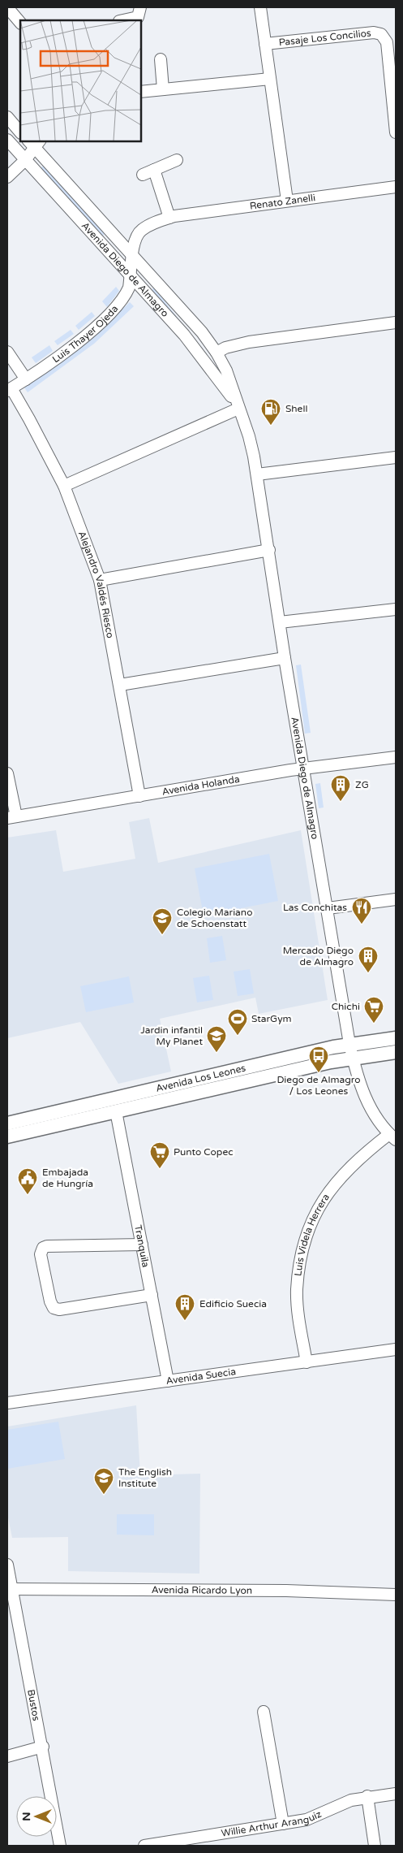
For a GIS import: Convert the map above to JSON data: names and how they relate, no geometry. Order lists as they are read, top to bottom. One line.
{"streets":{"main road":["Avenida Los Leones"],"street":["Pasaje Los Concilios","Renato Zanelli","Avenida Diego de Almagro","Luis Thayer Ojeda","Alejandro Valdés Riesco","Avenida Holanda","Luis Videla Herrera","Tranquila","Avenida Suecia","Avenida Ricardo Lyon","Bustos","Willie Arthur Aranguiz"]},"crossings":[["Avenida Diego de Almagro","Luis Thayer Ojeda"],["Avenida Diego de Almagro","Avenida Holanda"],["Avenida Diego de Almagro","Avenida Los Leones"],["Avenida Diego de Almagro","Luis Videla Herrera"],["Luis Thayer Ojeda","Alejandro Valdés Riesco"],["Alejandro Valdés Riesco","Avenida Holanda"],["Avenida Los Leones","Tranquila"],["Luis Videla Herrera","Avenida Suecia"],["Tranquila","Avenida Suecia"],["Avenida Ricardo Lyon","Bustos"]],"places":{"fuel station":["Shell"],"building":["ZG","Mercado Diego de Almagro","Edificio Suecia"],"restaurant":["Las Conchitas"],"school or university":["Colegio Mariano de Schoenstatt","Jardin infantil My Planet","The English Institute"],"supermarket":["Chichi","Punto Copec"],"sports":["StarGym"],"bus stop":["Diego de Almagro / Los Leones"],"public building":["Embajada de Hungría"]},"north":"left"}
